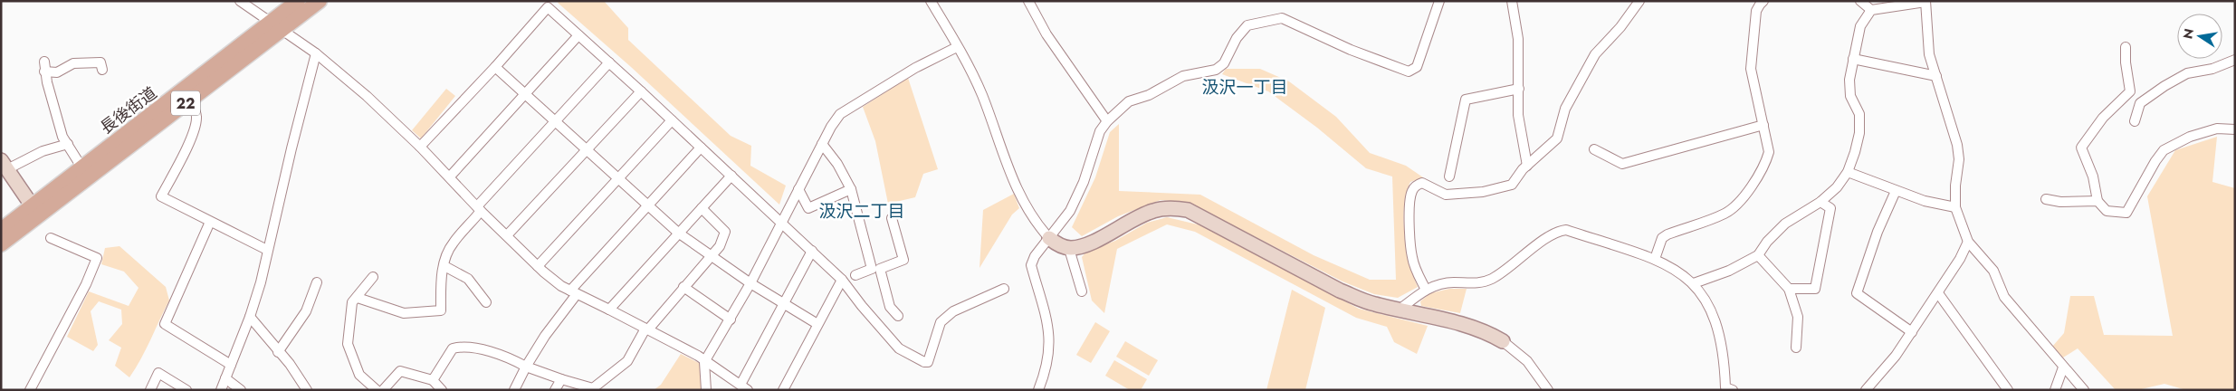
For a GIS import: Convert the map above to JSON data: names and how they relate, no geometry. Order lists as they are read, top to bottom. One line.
{"streets":{"main road":["22","長後街道"]},"crossings":[["22","長後街道"]],"districts":["汲沢一丁目","汲沢二丁目"],"north":"left"}
